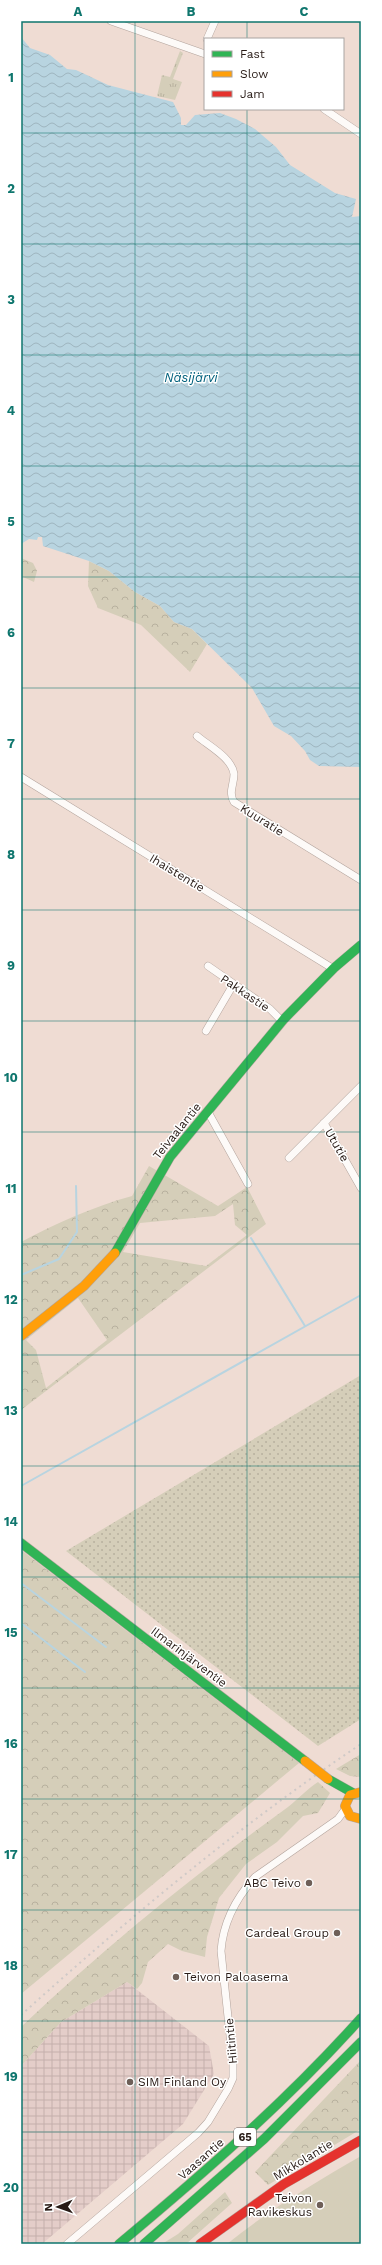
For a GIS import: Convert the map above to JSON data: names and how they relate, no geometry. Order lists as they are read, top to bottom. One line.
{"streets":{"main road":["Teivaalantie","Ilmarinjärventie","65","Vaasantie","Mikkolantie"],"street":["Kuuratie","Ihaistentie","Pakkastie","Ututie","Hiitintie"]},"crossings":[["Ihaistentie","Teivaalantie"],["Pakkastie","Teivaalantie"]],"water":["Näsijärvi"],"places":["ABC Teivo","Cardeal Group","Teivon Paloasema","SIM Finland Oy","Teivon Ravikeskus"],"legend":["Fast","Slow","Jam"],"north":"left","grid":{"columns":["A","B","C"],"rows":["1","2","3","4","5","6","7","8","9","10","11","12","13","14","15","16","17","18","19","20"]}}
